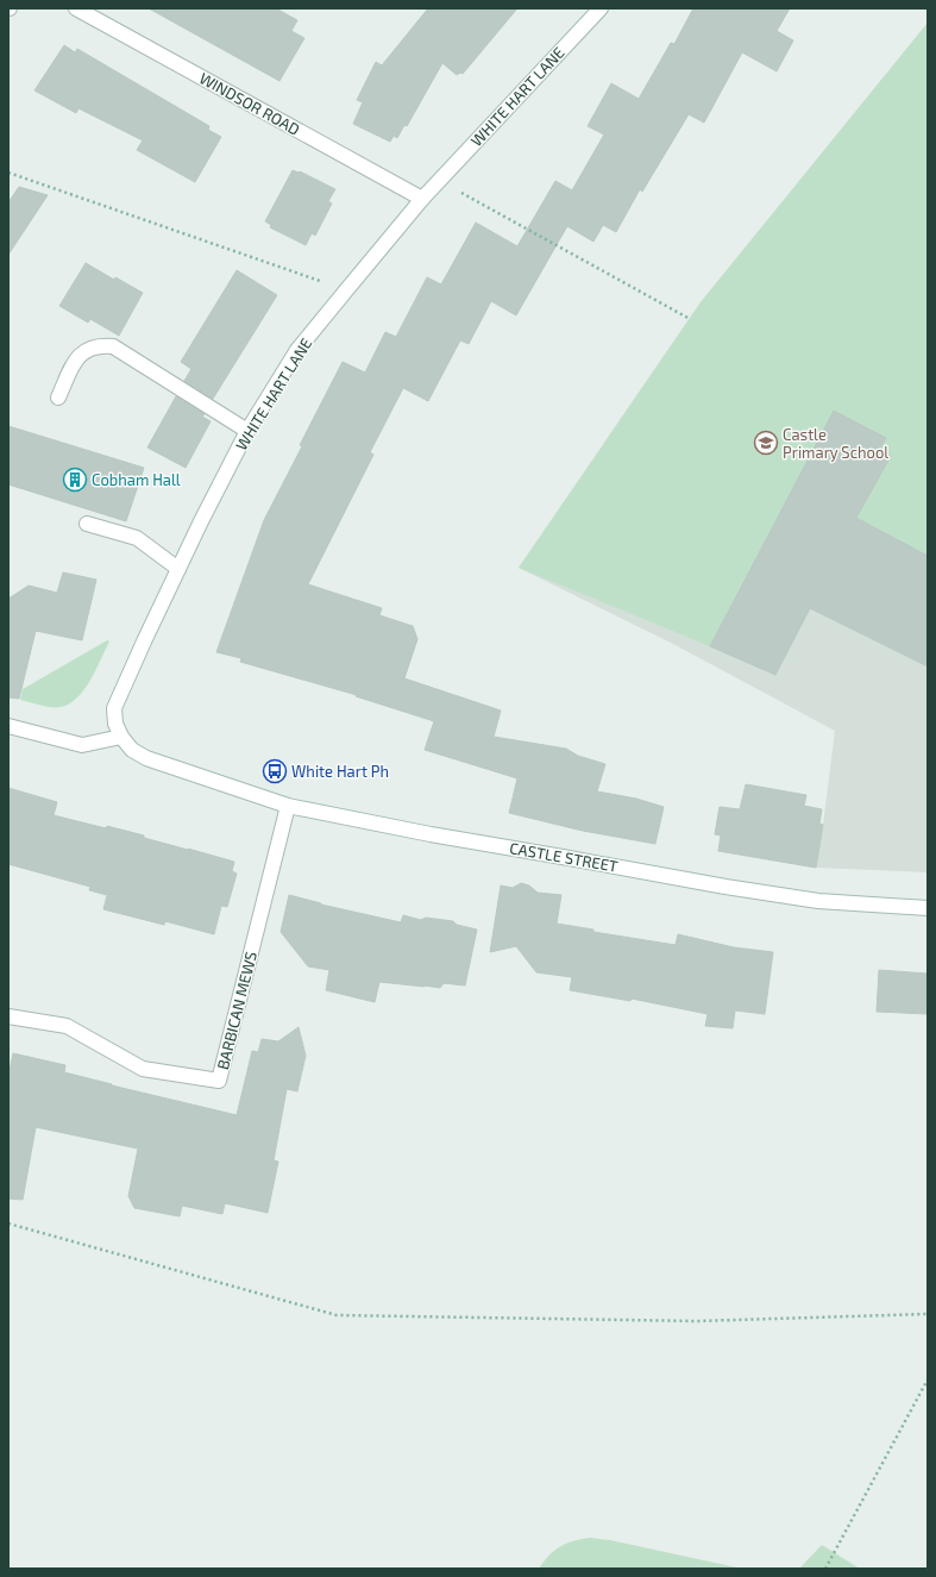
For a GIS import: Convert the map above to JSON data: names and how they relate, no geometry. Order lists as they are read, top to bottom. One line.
{"streets":{"street":["WHITE HART LANE","WINDSOR ROAD","CASTLE STREET","BARBICAN MEWS"]},"crossings":[["WHITE HART LANE","WINDSOR ROAD"],["WHITE HART LANE","CASTLE STREET"],["CASTLE STREET","BARBICAN MEWS"]],"places":{"school or university":["Castle Primary School"],"building":["Cobham Hall"],"bus stop":["White Hart Ph"]}}
